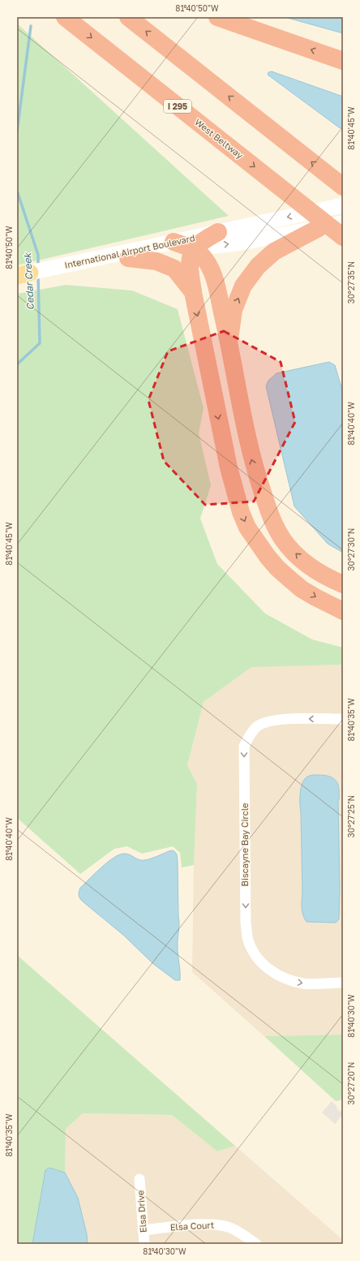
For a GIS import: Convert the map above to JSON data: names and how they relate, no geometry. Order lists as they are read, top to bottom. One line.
{"streets":{"highway":["I 295","West Beltway"],"main road":["International Airport Boulevard"],"street":["Biscayne Bay Circle","Elsa Drive","Elsa Court"]},"crossings":[["Elsa Drive","Elsa Court"]],"water":["Cedar Creek"],"coordinates":["81°40'50\"W","81°40'45\"W","30°27'35\"N","81°40'40\"W","30°27'30\"N","81°40'35\"W","30°27'25\"N","81°40'30\"W","30°27'20\"N"]}
